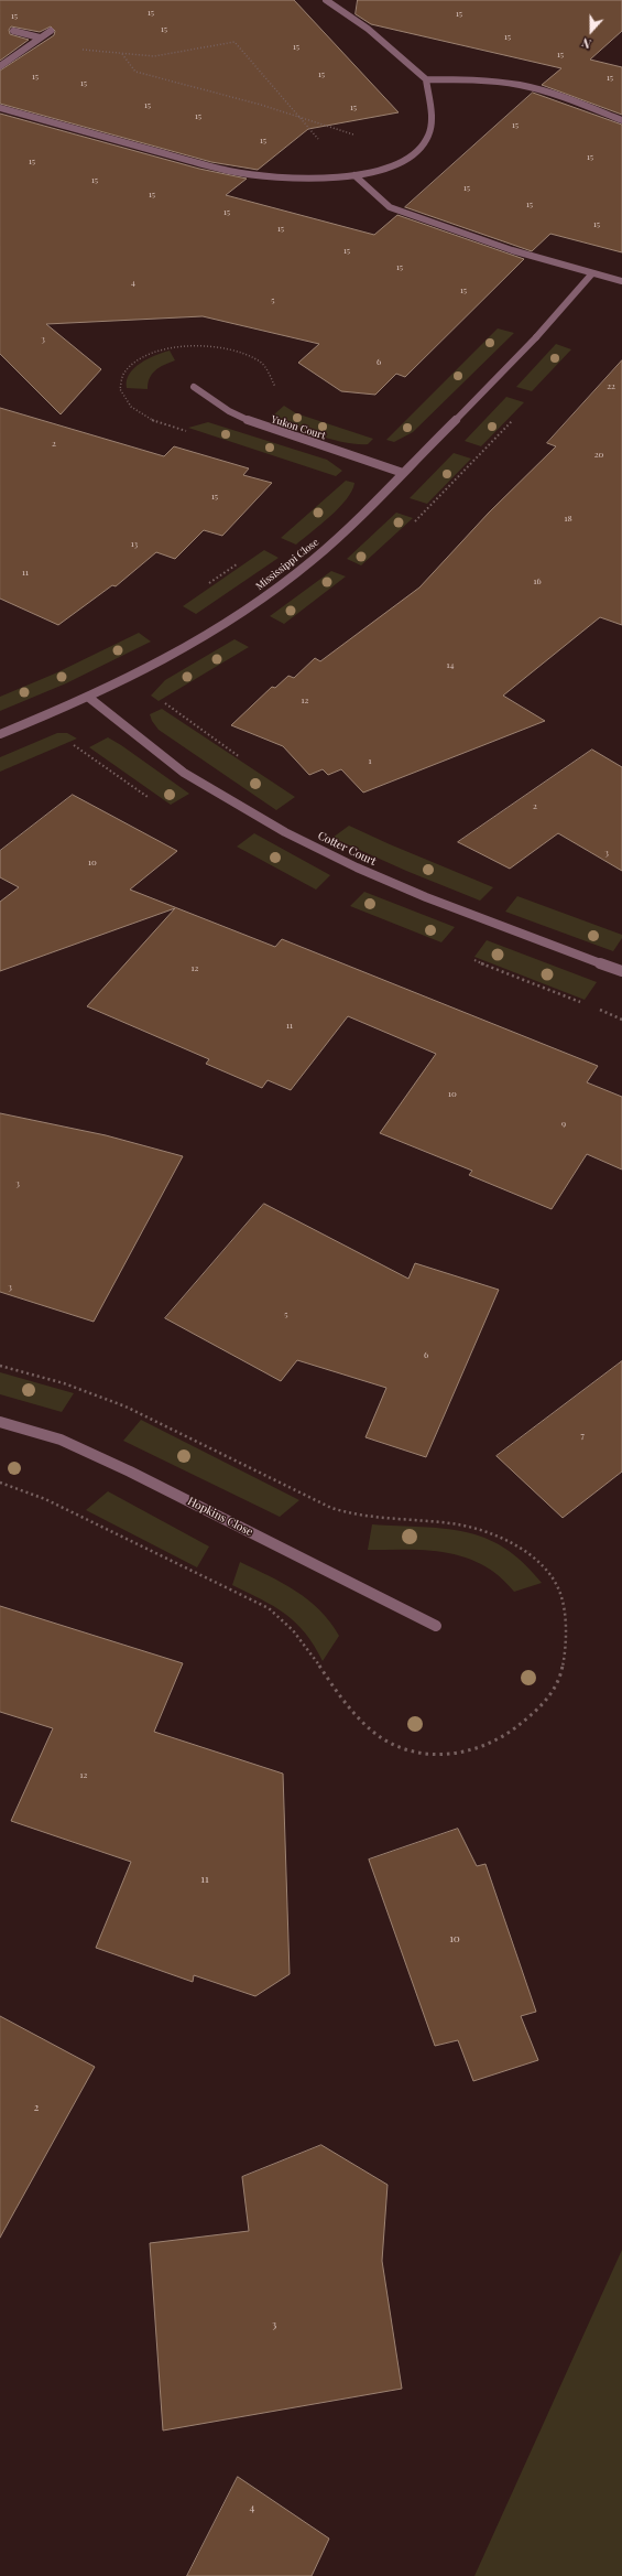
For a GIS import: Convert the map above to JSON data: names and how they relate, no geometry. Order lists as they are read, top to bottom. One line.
{"streets":{"street":["Yukon Court","Mississippi Close","Cotter Court","Hopkins Close"]},"crossings":[["Yukon Court","Mississippi Close"],["Mississippi Close","Cotter Court"]],"house_numbers":["15","15","15","15","15","15","15","15","15","15","15","15","15","15","15","15","15","15","15","15","15","15","15","15","15","15","15","4","15","5","3","6","22","2","20","15","18","13","11","16","14","12","1","2","3","10","12","11","10","9","3","3","5","6","7","12","11","10","2","3","4"],"north":"bottom"}
